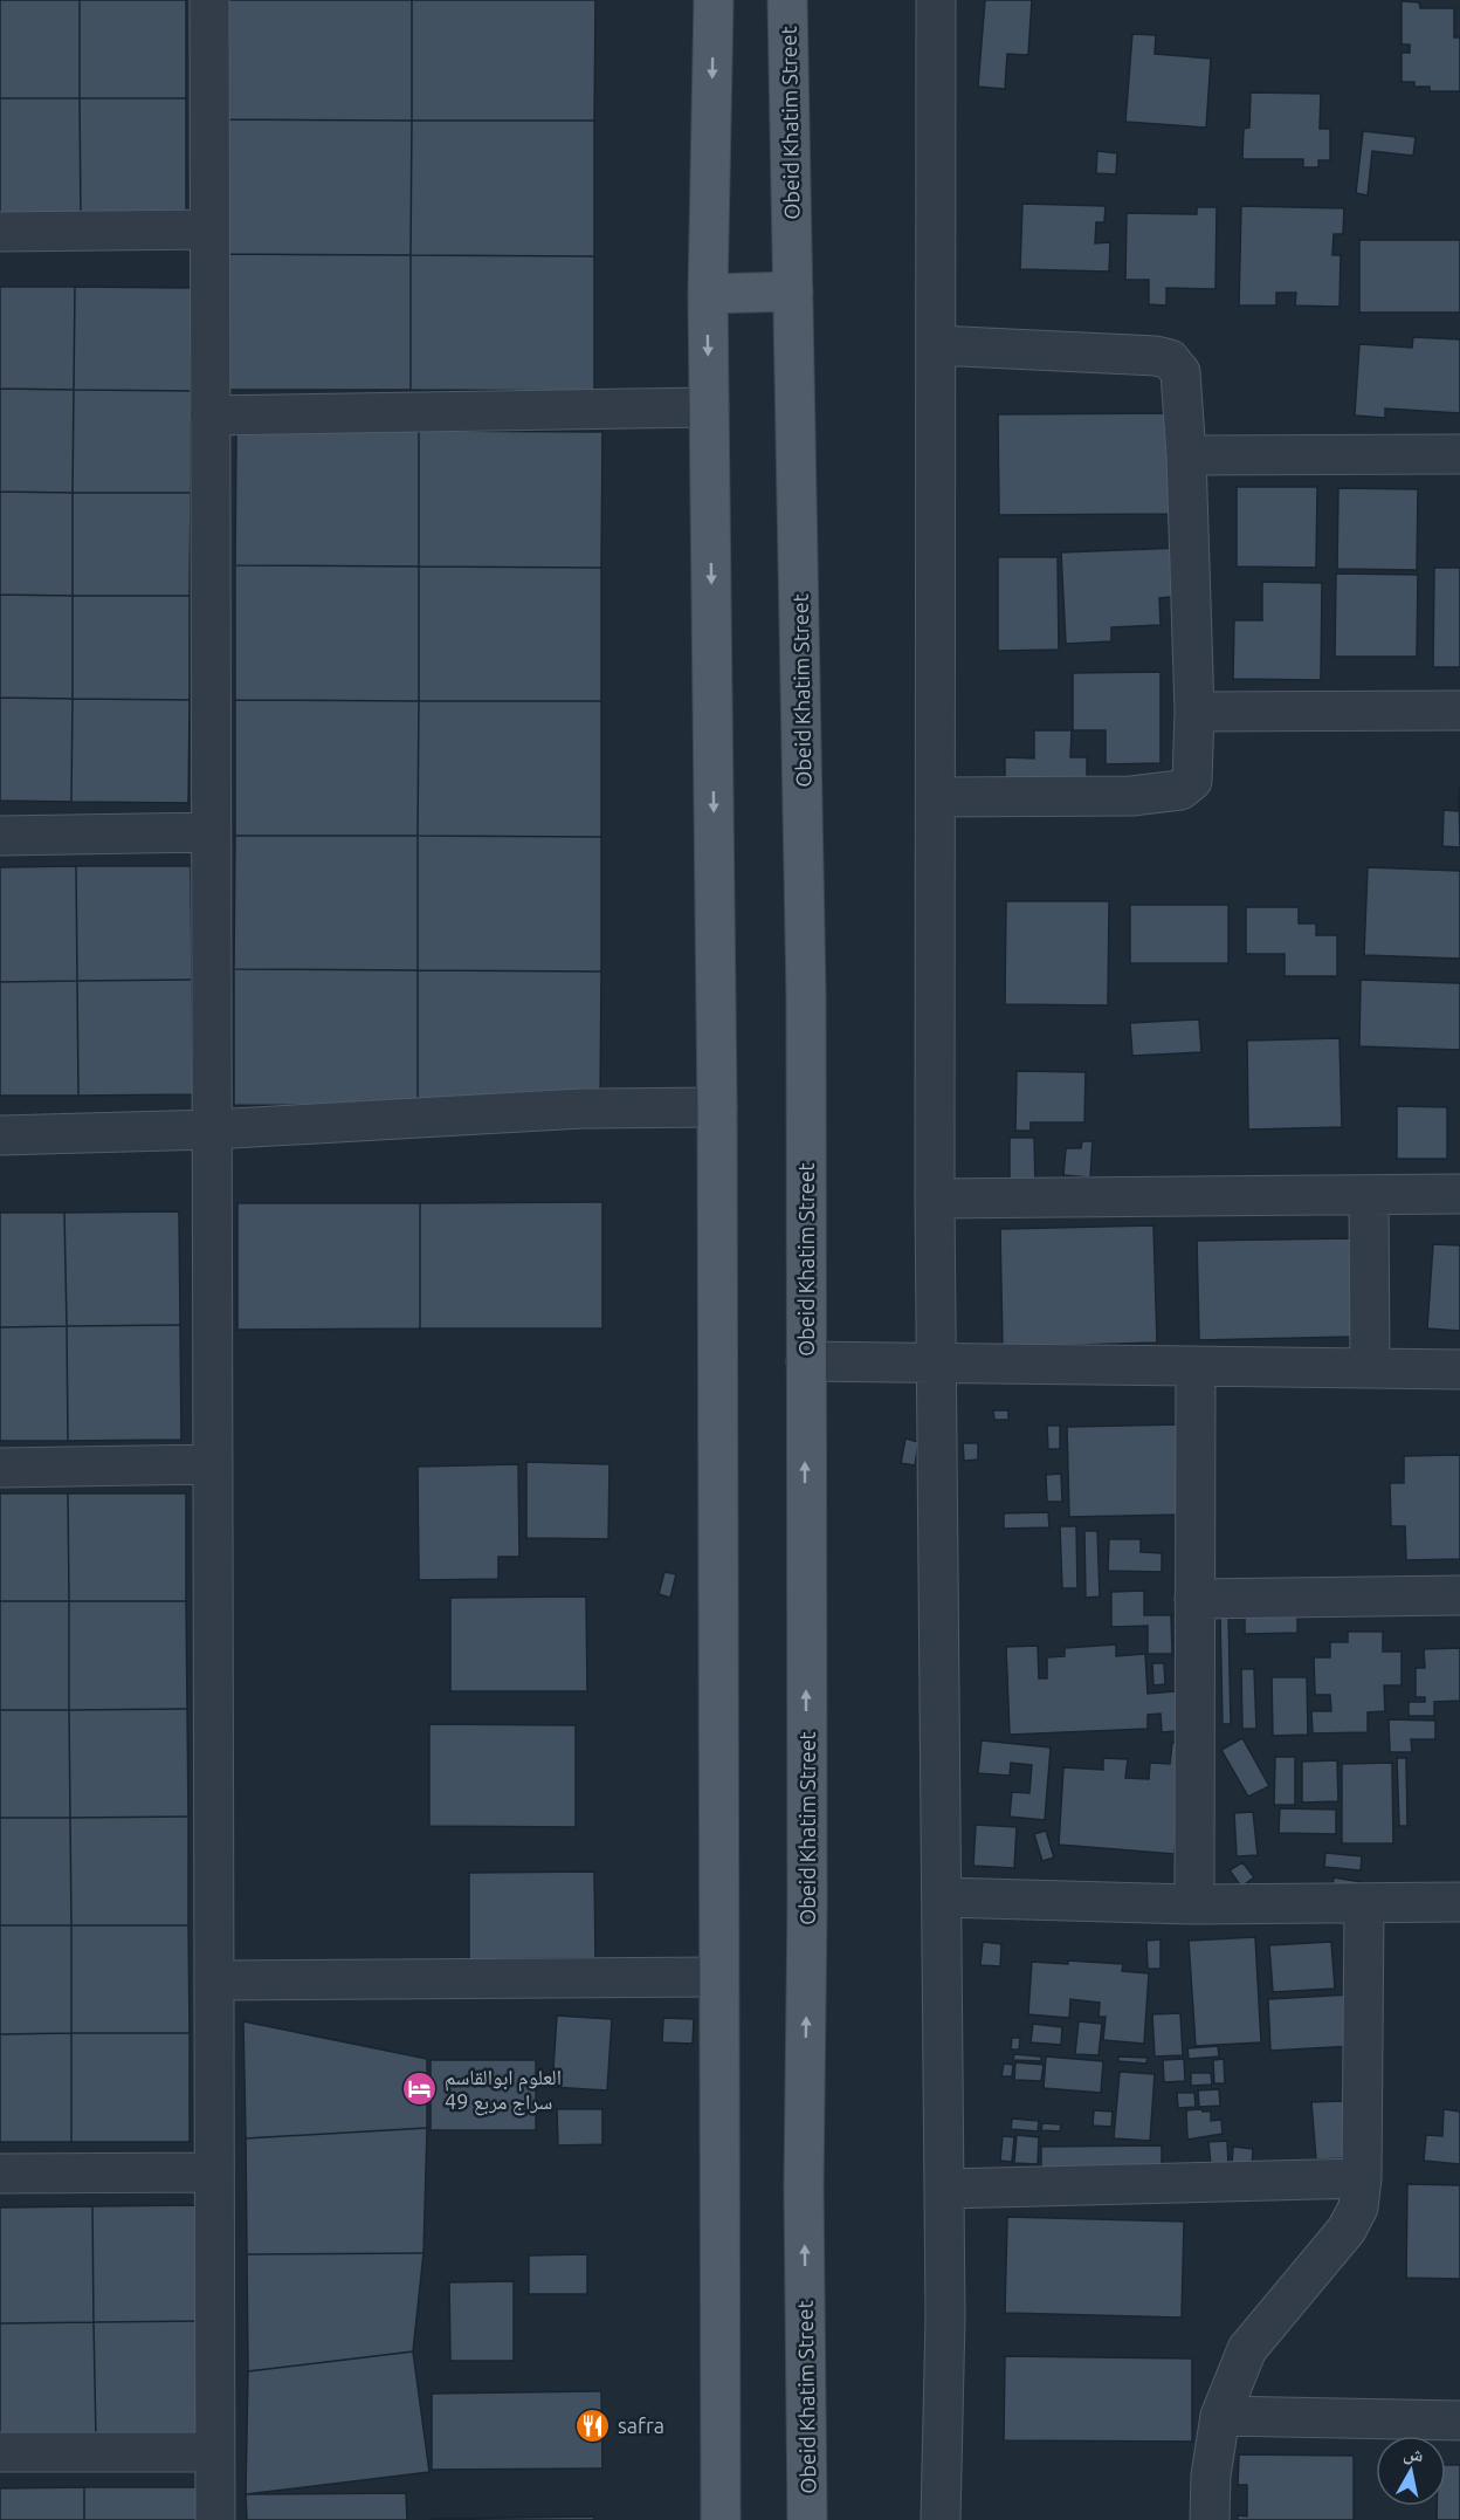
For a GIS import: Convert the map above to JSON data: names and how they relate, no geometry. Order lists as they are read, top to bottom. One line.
{"streets":{"main road":["Obeid Khatim Street"]},"places":{"hotel":["العلوم ابوالقاسم سراج مربع 49"],"restaurant":["safra"]},"north":"top"}
